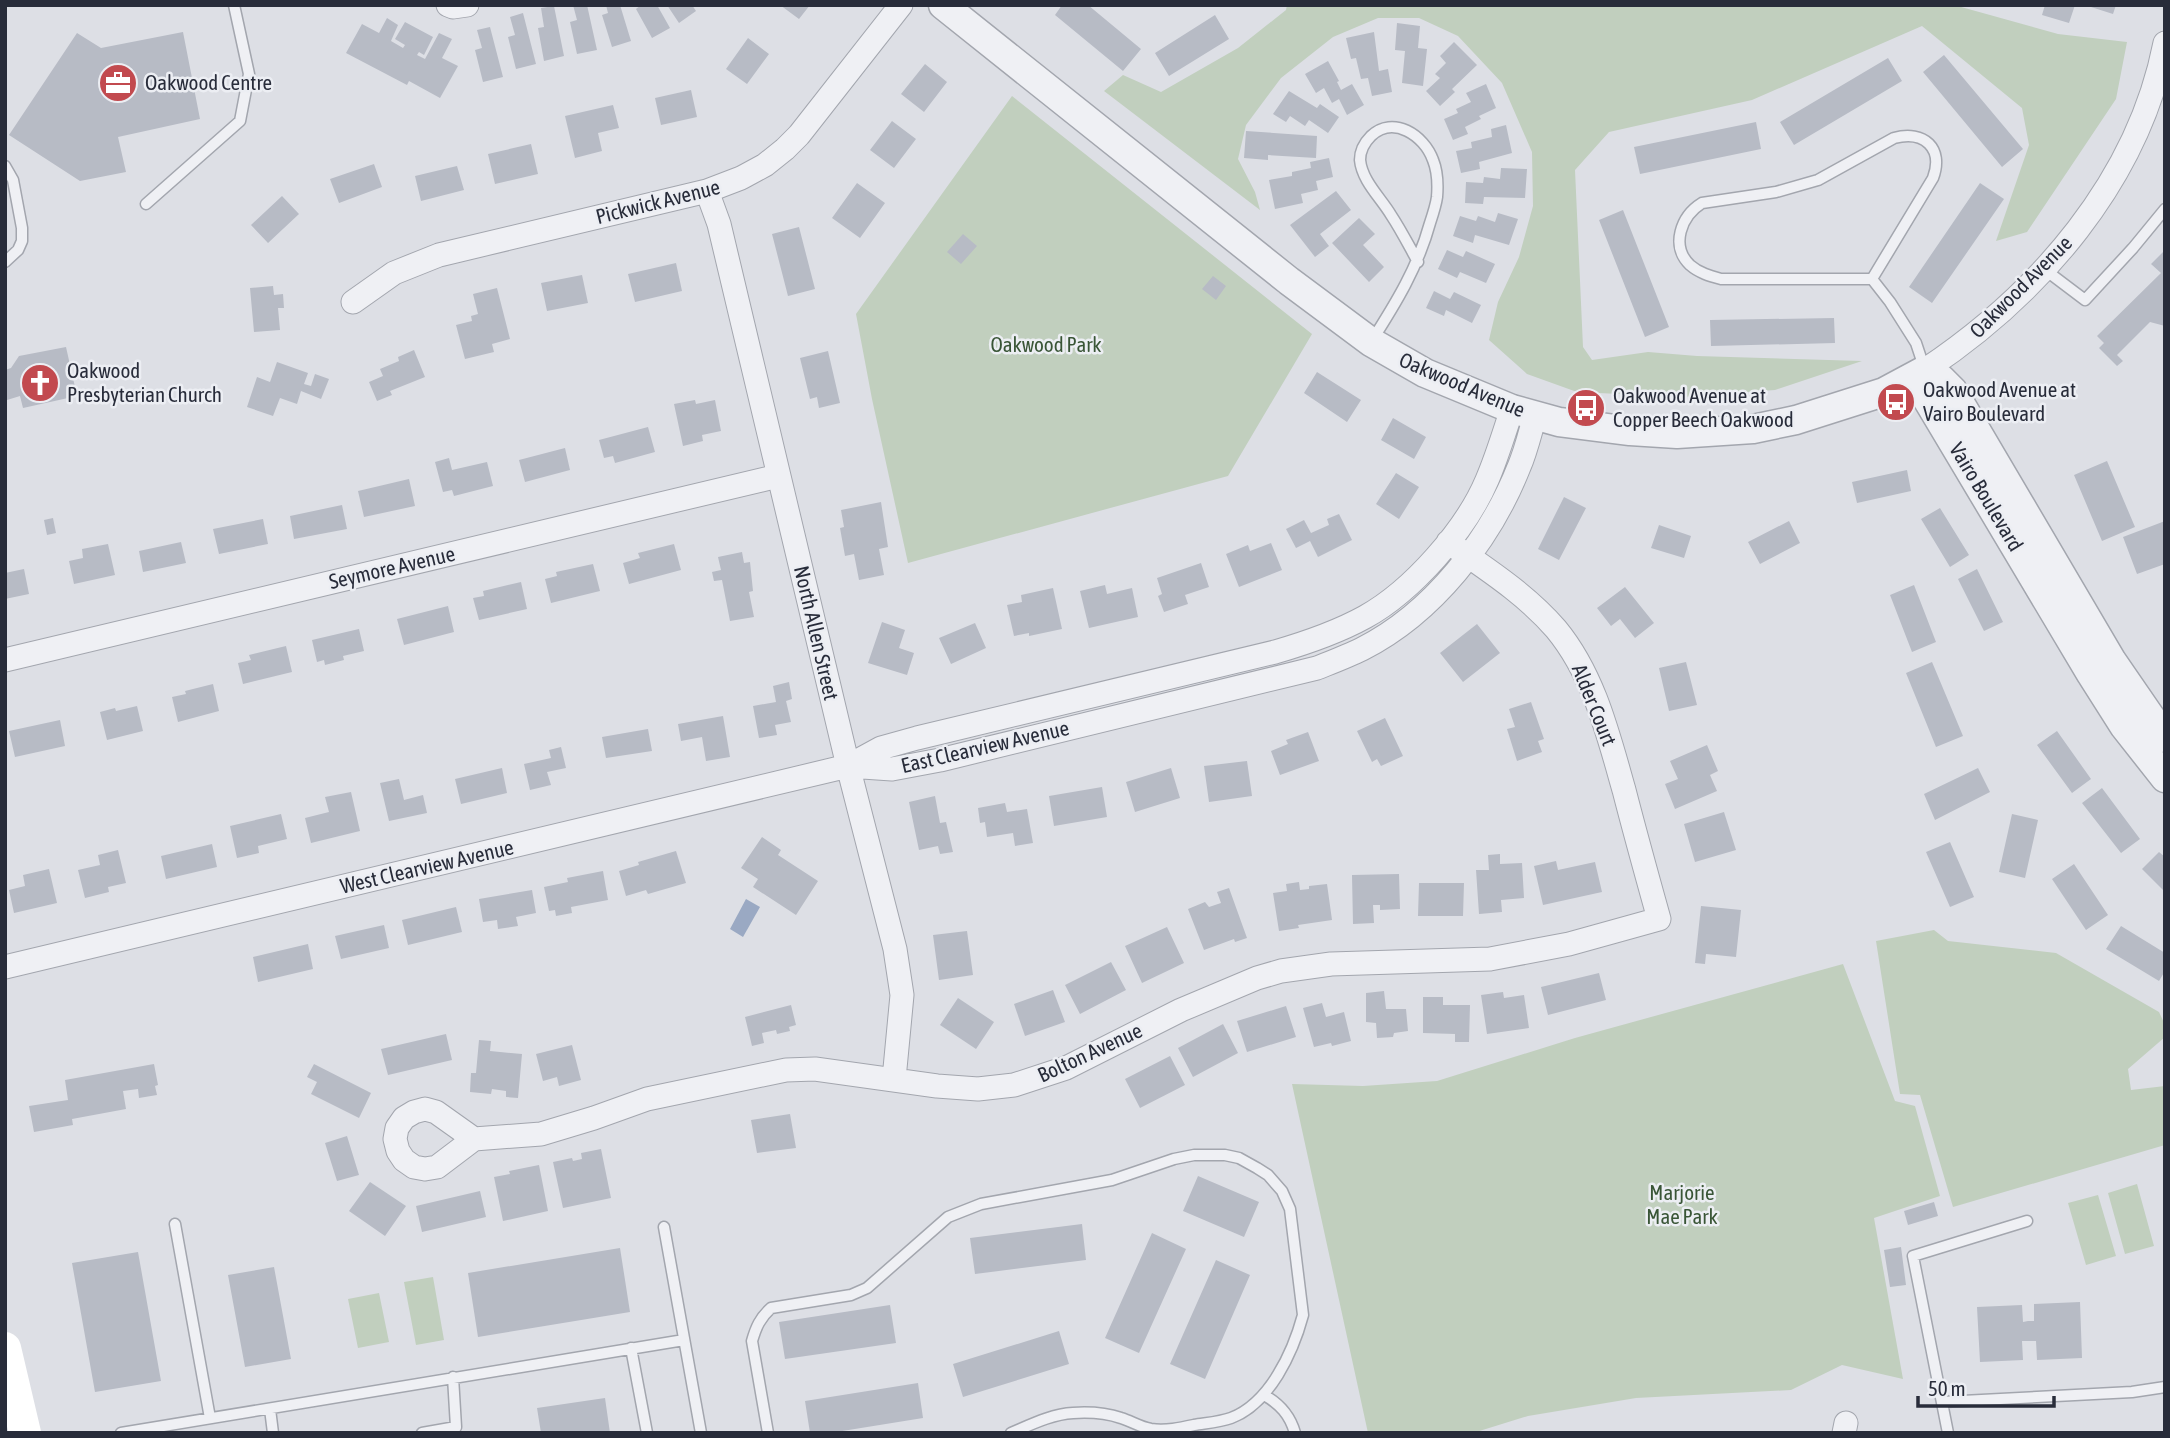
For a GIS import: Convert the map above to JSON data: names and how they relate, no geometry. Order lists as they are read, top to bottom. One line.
{"streets":{"street":["Pickwick Avenue","Oakwood Avenue","Vairo Boulevard","Seymore Avenue","North Allen Street","Alder Court","East Clearview Avenue","West Clearview Avenue","Bolton Avenue"]},"crossings":[["Pickwick Avenue","North Allen Street"],["Oakwood Avenue","Vairo Boulevard"],["Oakwood Avenue","East Clearview Avenue"],["Seymore Avenue","North Allen Street"],["North Allen Street","East Clearview Avenue"],["North Allen Street","West Clearview Avenue"],["North Allen Street","Bolton Avenue"],["Alder Court","East Clearview Avenue"],["Alder Court","Bolton Avenue"],["East Clearview Avenue","West Clearview Avenue"]],"parks":["Oakwood Park","Marjorie Mae Park"],"places":{"office":["Oakwood Centre"],"church":["Oakwood Presbyterian Church"],"bus stop":["Oakwood Avenue at Vairo Boulevard","Oakwood Avenue at Copper Beech Oakwood"]},"scale_bar":"50 m"}
